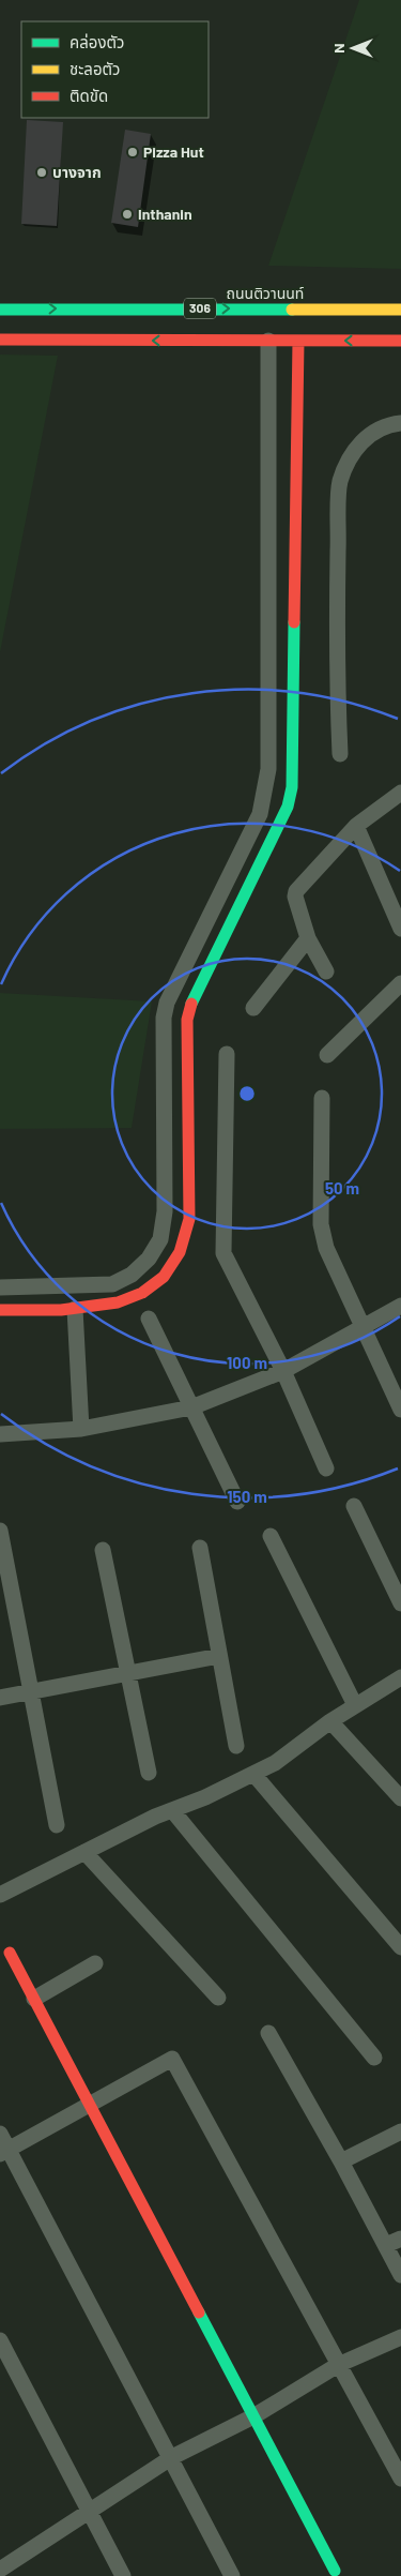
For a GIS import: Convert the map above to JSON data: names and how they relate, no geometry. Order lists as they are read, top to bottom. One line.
{"streets":{"street":["ถนนติวานนท์","306"]},"places":["Pizza Hut","บางจาก","Inthanin"],"legend":["คล่องตัว","ชะลอตัว","ติดขัด"],"north":"left","rings":["50 m","100 m","150 m"]}
